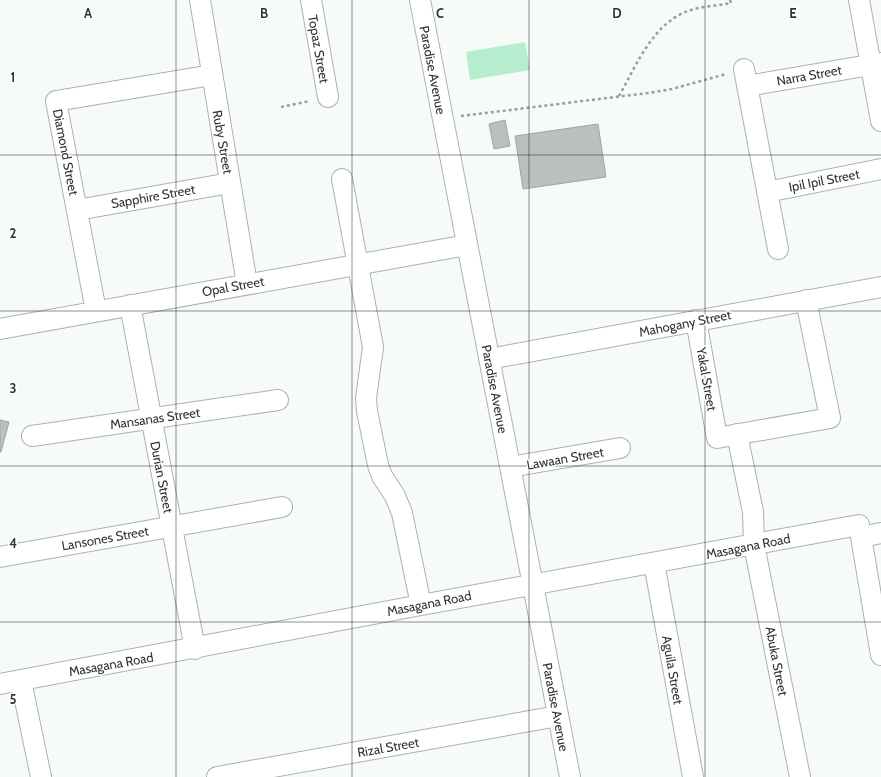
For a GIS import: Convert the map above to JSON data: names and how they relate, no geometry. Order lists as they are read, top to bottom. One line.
{"streets":{"street":["Topaz Street","Paradise Avenue","Narra Street","Ruby Street","Diamond Street","Ipil Ipil Street","Sapphire Street","Opal Street","Mahogany Street","Yakal Street","Mansanas Street","Lawaan Street","Durian Street","Lansones Street","Masagana Road","Abuka Street","Aguila Street","Rizal Street"]},"crossings":[["Paradise Avenue","Opal Street"],["Paradise Avenue","Mahogany Street"],["Paradise Avenue","Lawaan Street"],["Paradise Avenue","Masagana Road"],["Paradise Avenue","Rizal Street"],["Ruby Street","Diamond Street"],["Ruby Street","Sapphire Street"],["Ruby Street","Opal Street"],["Diamond Street","Sapphire Street"],["Diamond Street","Opal Street"],["Opal Street","Durian Street"],["Mahogany Street","Yakal Street"],["Yakal Street","Abuka Street"],["Mansanas Street","Durian Street"],["Durian Street","Lansones Street"],["Durian Street","Masagana Road"],["Masagana Road","Abuka Street"],["Masagana Road","Aguila Street"]],"grid":{"columns":["A","B","C","D","E"],"rows":["1","2","3","4","5"]}}
